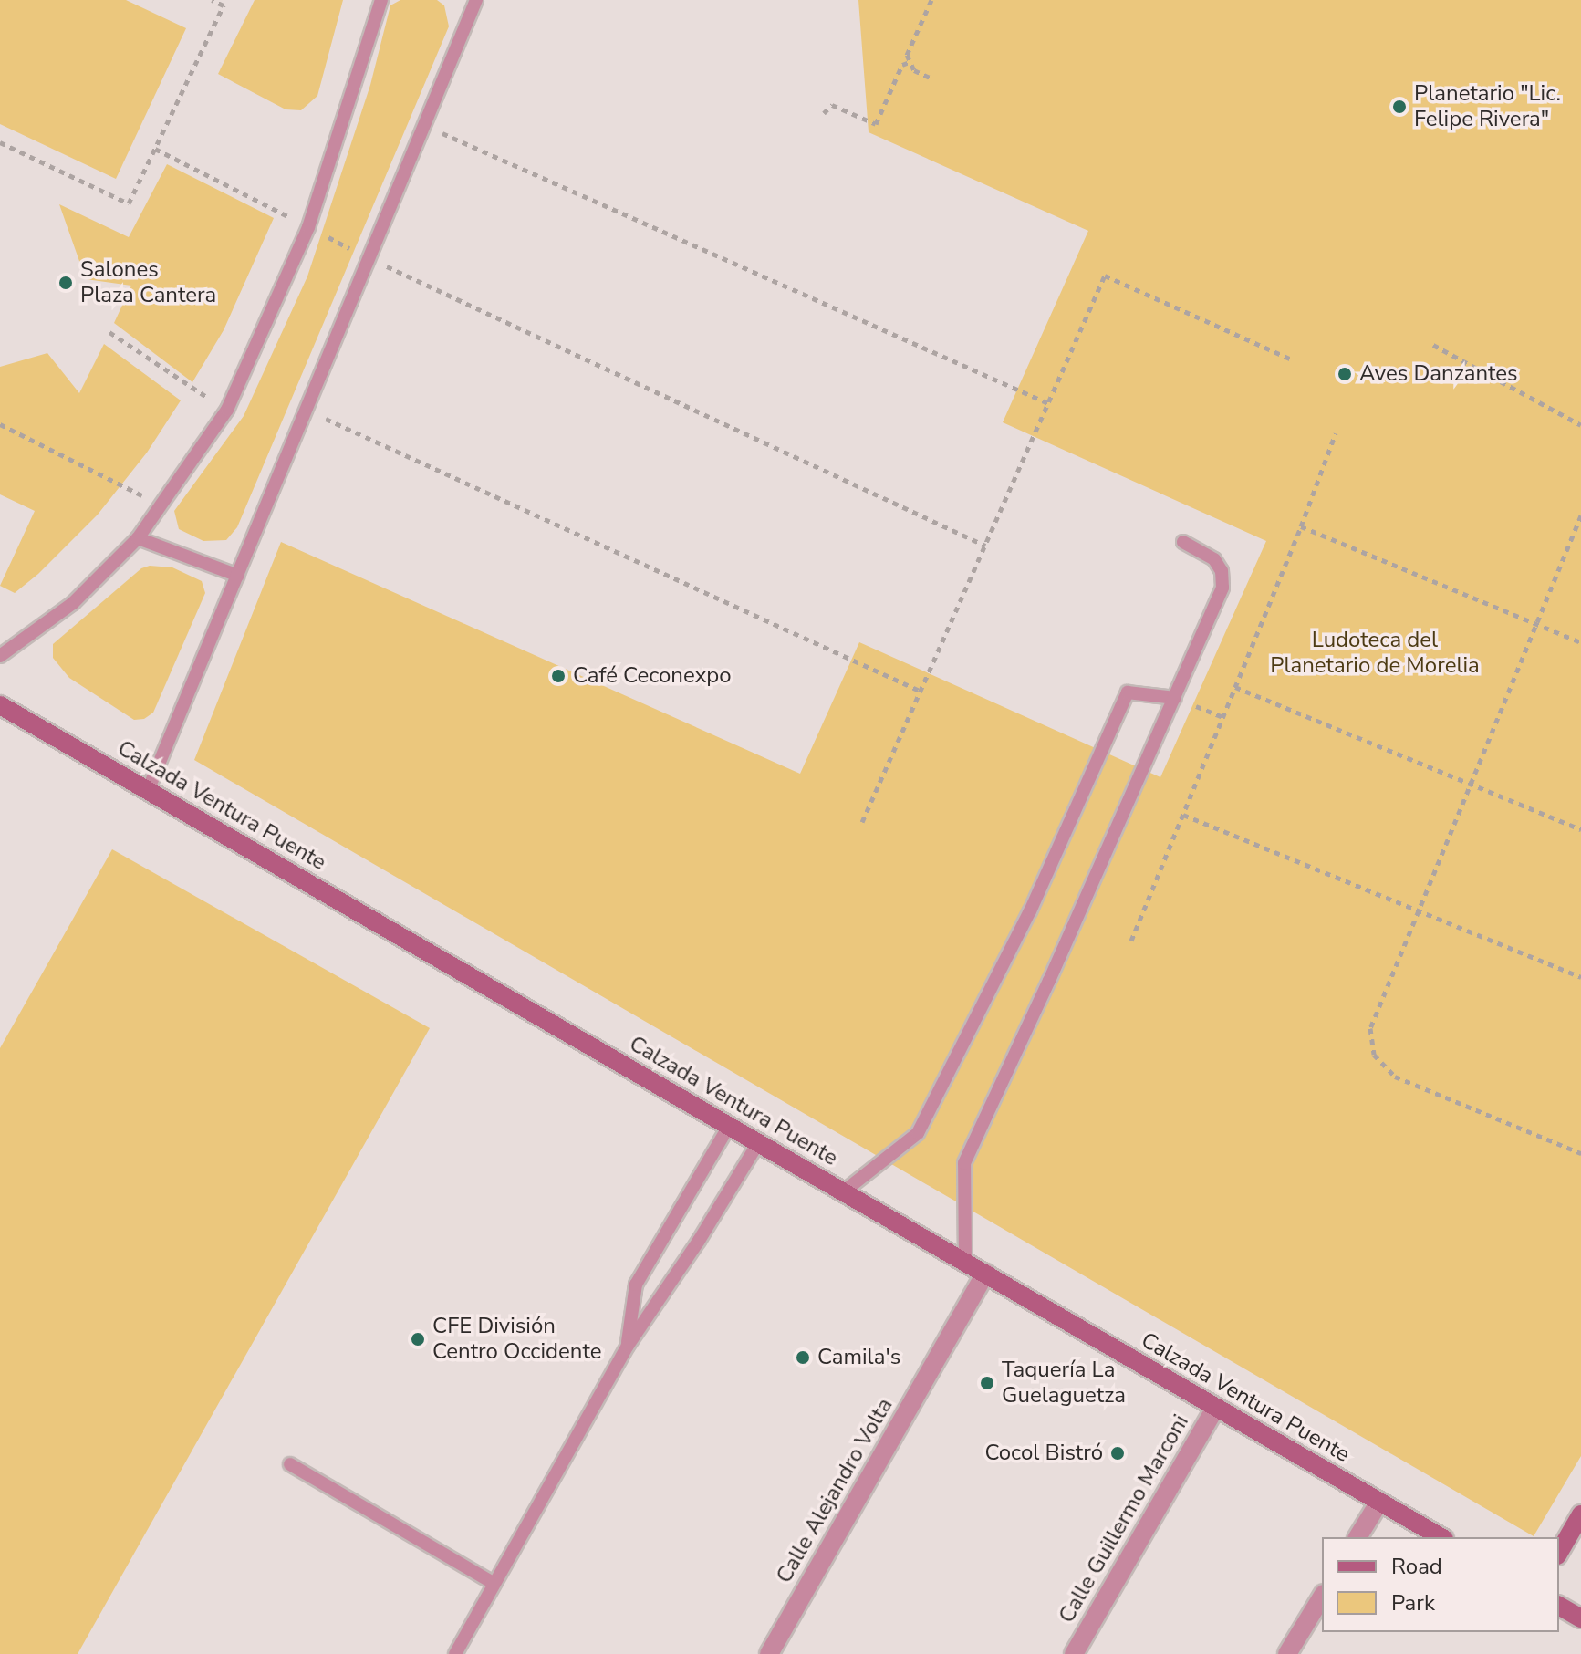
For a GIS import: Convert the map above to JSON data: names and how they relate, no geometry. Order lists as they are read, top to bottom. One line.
{"streets":{"street":["Calzada Ventura Puente","Calle Alejandro Volta","Calle Guillermo Marconi"]},"crossings":[["Calzada Ventura Puente","Calle Alejandro Volta"],["Calzada Ventura Puente","Calle Guillermo Marconi"]],"parks":["Ludoteca del Planetario de Morelia"],"places":["Planetario \"Lic. Felipe Rivera\"","Salones Plaza Cantera","Aves Danzantes","Café Ceconexpo","CFE División Centro Occidente","Camila's","Taquería La Guelaguetza","Cocol Bistró"],"legend":["Road","Park"]}
